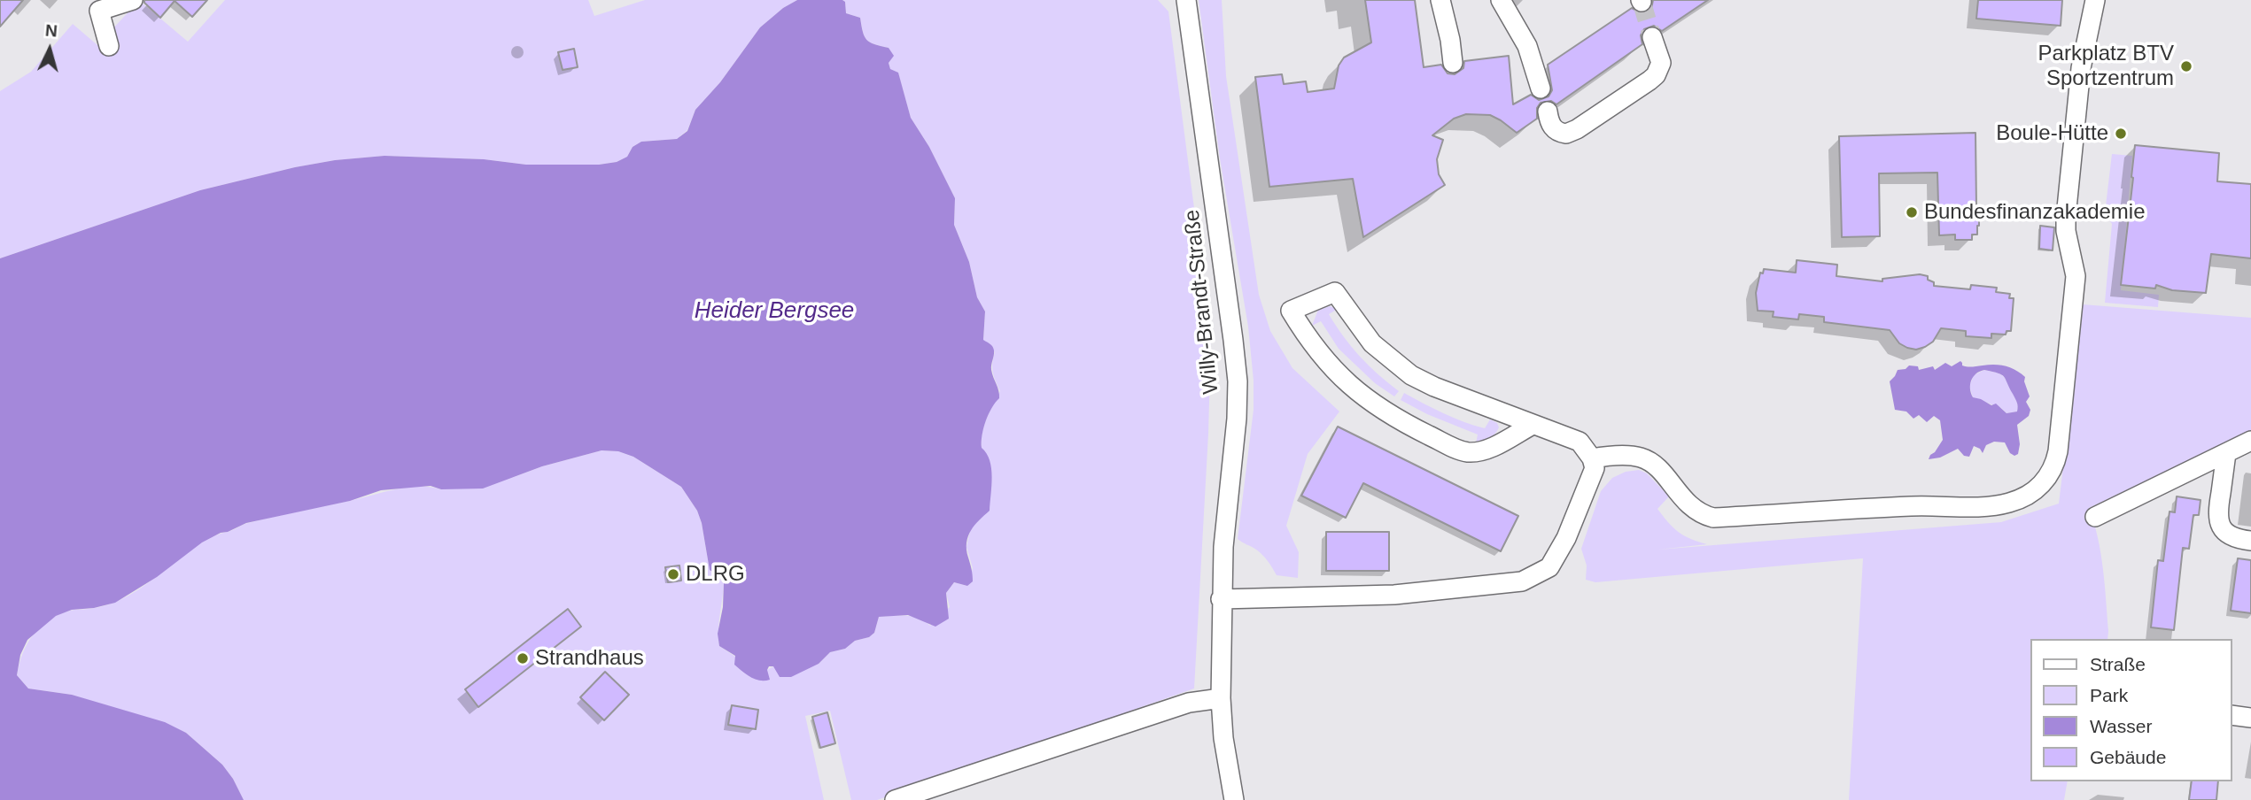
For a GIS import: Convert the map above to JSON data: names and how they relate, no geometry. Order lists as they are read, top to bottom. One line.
{"streets":{"street":["Willy-Brandt-Straße"]},"water":["Heider Bergsee"],"places":["Parkplatz BTV Sportzentrum","Boule-Hütte","Bundesfinanzakademie","DLRG","Strandhaus"],"legend":["Straße","Park","Wasser","Gebäude"],"north":"top"}
